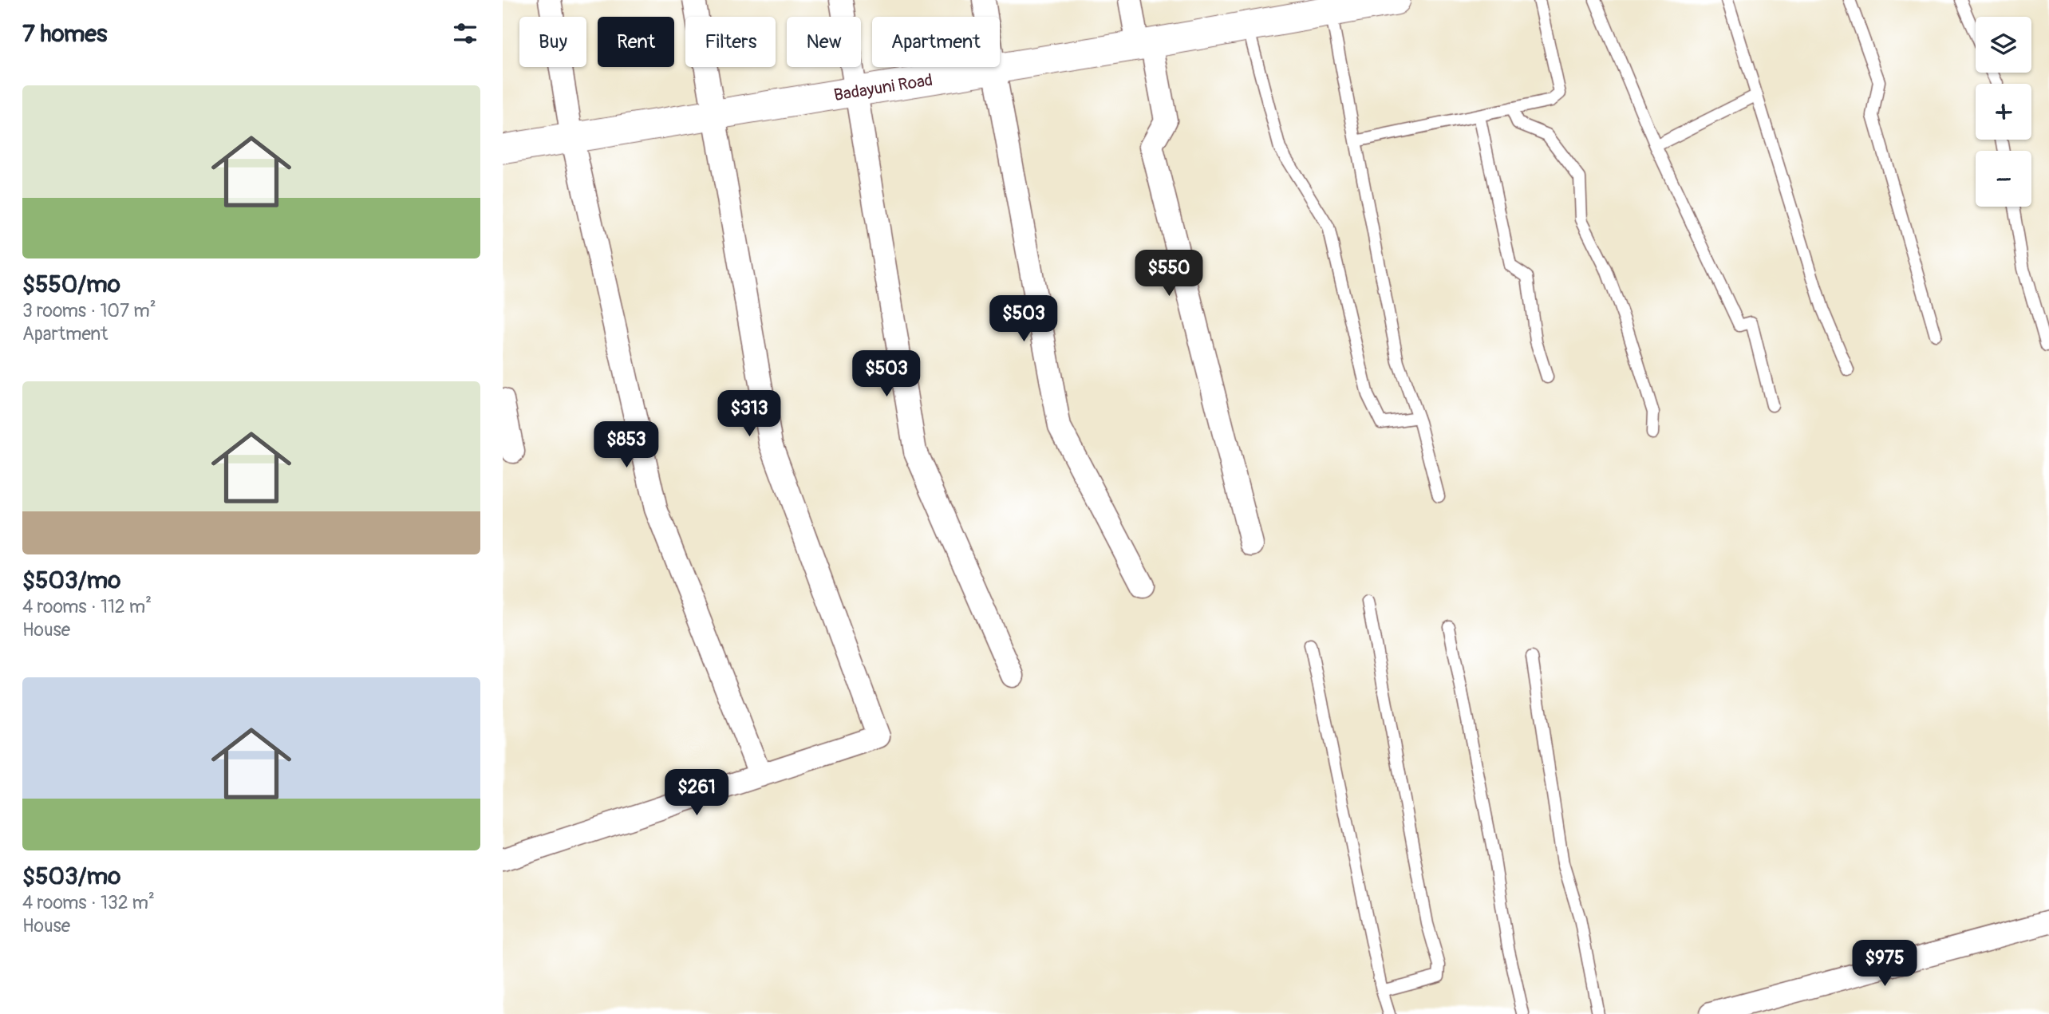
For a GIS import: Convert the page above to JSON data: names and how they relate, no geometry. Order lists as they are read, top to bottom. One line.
{"streets":{"street":["Badayuni Road"]},"page":{"heading":"7 homes","map_buttons":["+","−"],"chip":["Buy","Rent","Filters","New","Apartment"],"list":[{"name":"$550/mo","note":"3 rooms · 107 m² · Apartment"},{"name":"$503/mo","note":"4 rooms · 112 m² · House"},{"name":"$503/mo","note":"4 rooms · 132 m² · House"}],"price":["$550","$503","$503","$313","$853","$261","$975"]}}
